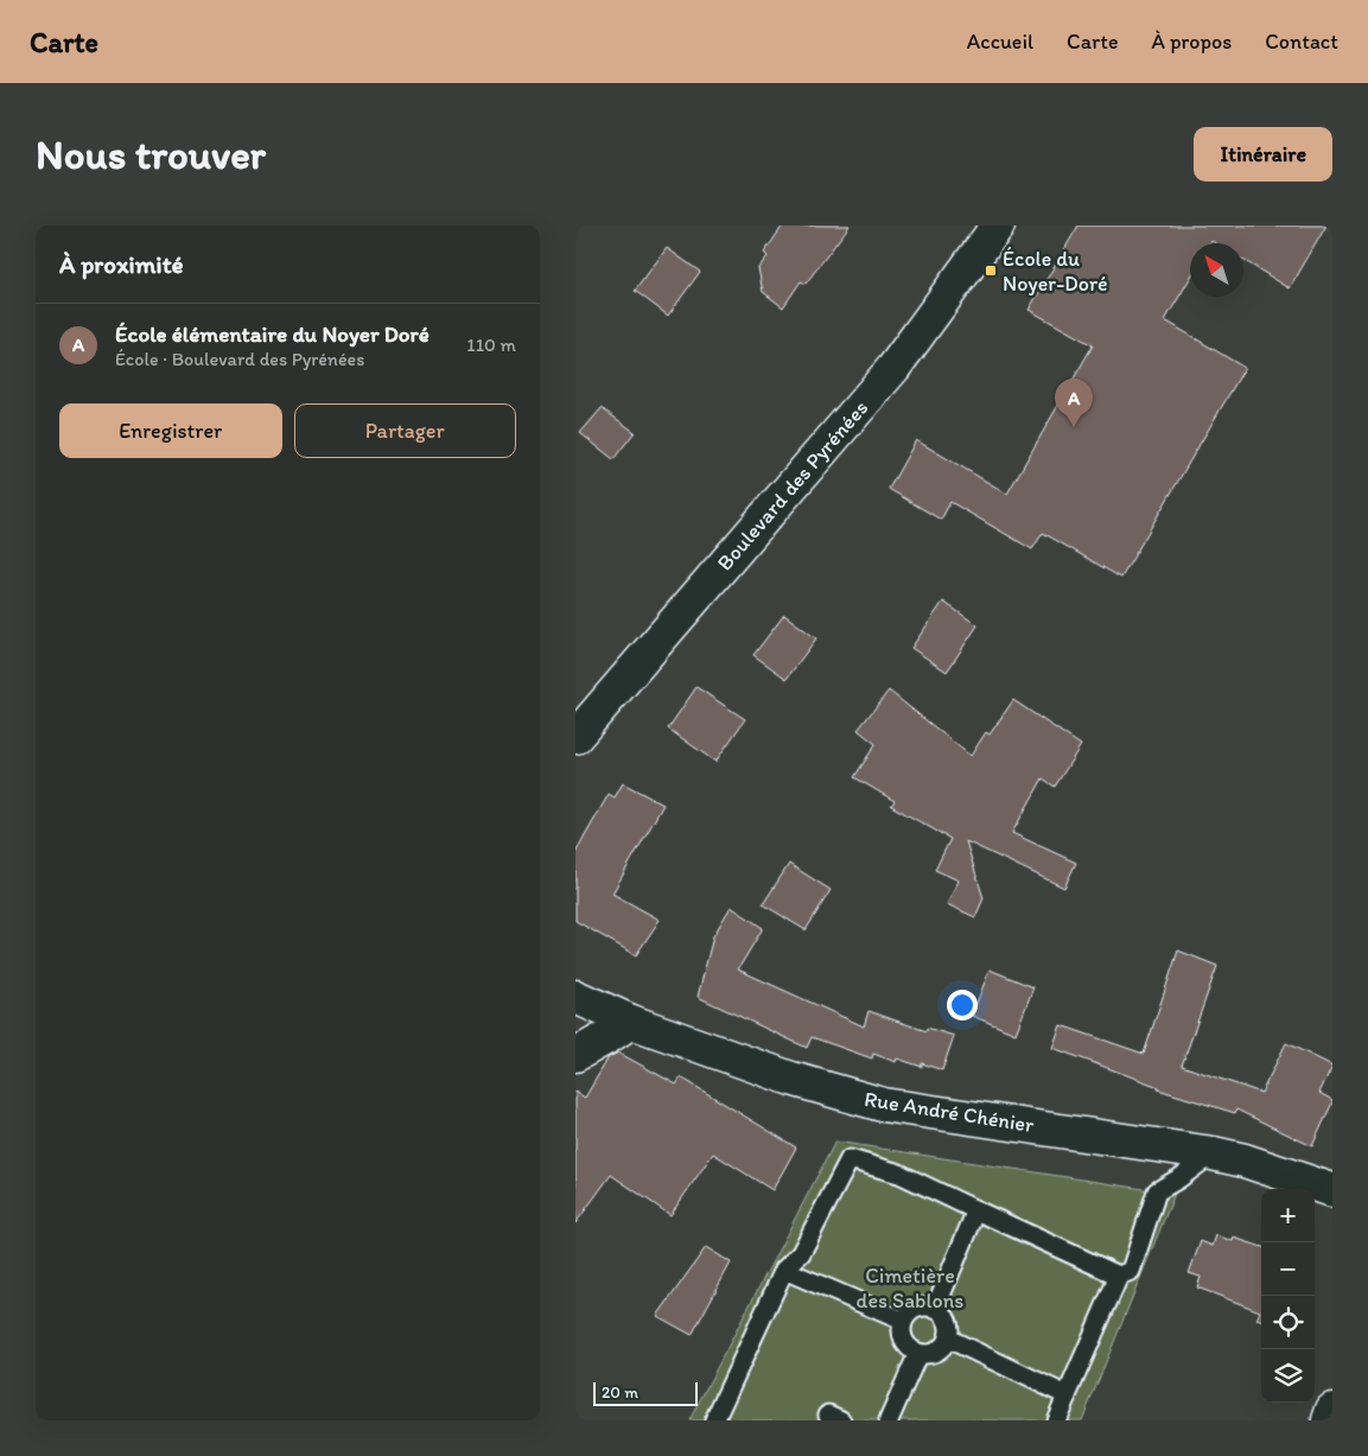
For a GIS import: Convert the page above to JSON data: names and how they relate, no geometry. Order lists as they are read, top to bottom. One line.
{"streets":{"street":["Boulevard des Pyrénées","Rue André Chénier"]},"parks":["Cimetière des Sablons"],"places":{"transit":["École du Noyer-Doré"]},"scale_bar":"20 m","north":"top left","page":{"header":"Carte","nav":["Accueil","Carte","À propos","Contact"],"buttons":["Itinéraire",["Enregistrer","Partager"]],"title":"Nous trouver","heading":"À proximité","list":[{"mark":"A","name":"École élémentaire du Noyer Doré","note":"École · Boulevard des Pyrénées","value":"110 m"}],"pins":"A","map_buttons":["+","−"],"scale":"20 m"}}
